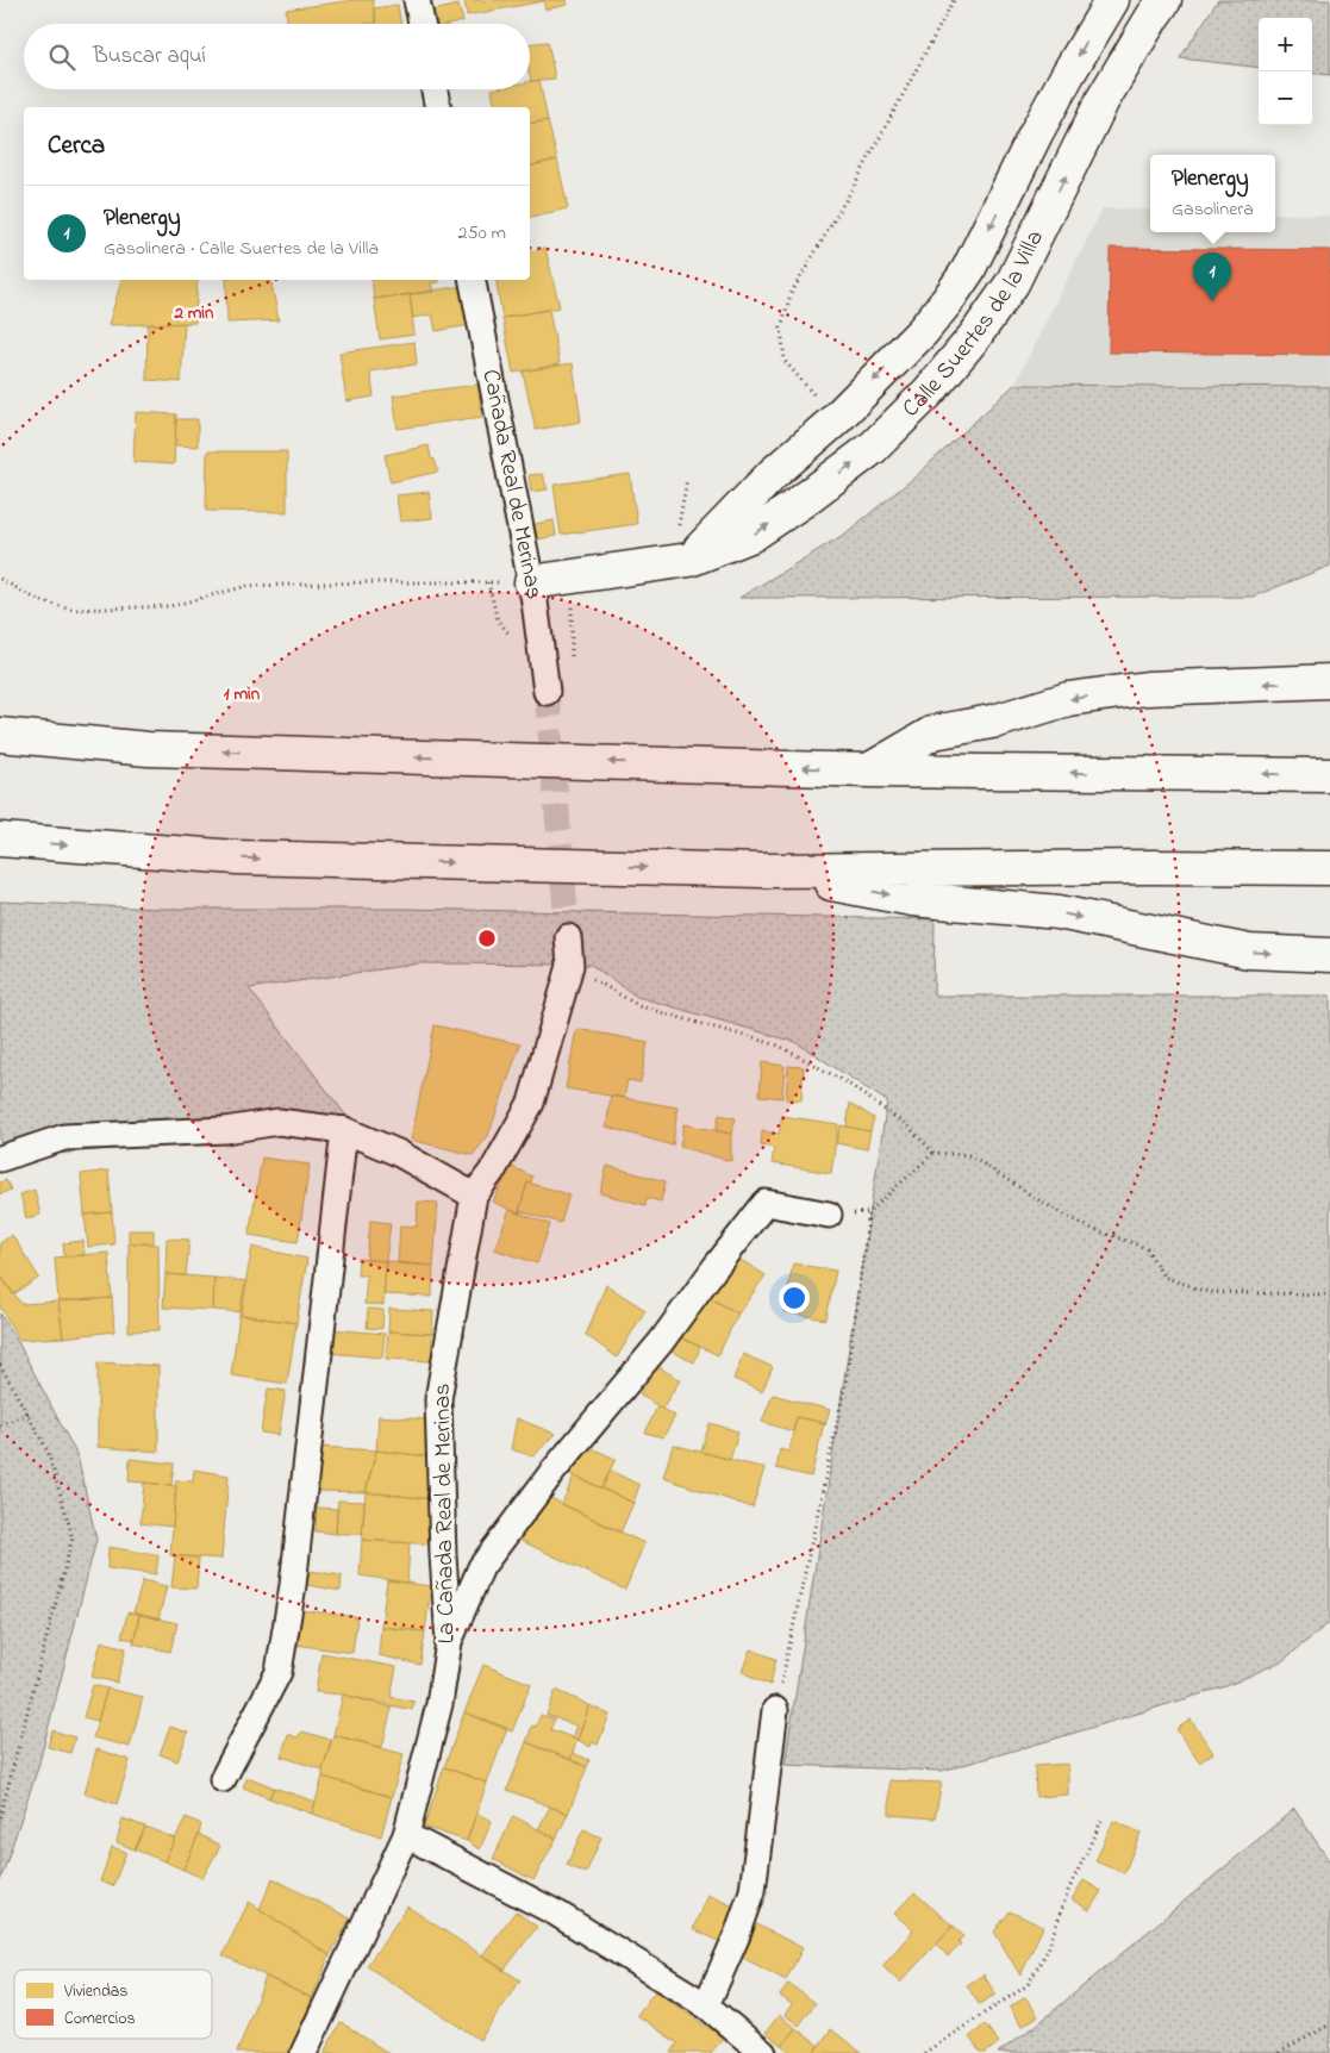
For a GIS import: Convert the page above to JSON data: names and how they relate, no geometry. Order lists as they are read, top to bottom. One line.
{"streets":{"main road":["Calle Suertes de la Villa"],"street":["Cañada Real de Merinas","La Cañada Real de Merinas"]},"crossings":[["Calle Suertes de la Villa","Cañada Real de Merinas"]],"legend":["Viviendas","Comercios"],"page":{"map_buttons":["+","−"],"search":"Buscar aquí","heading":"Cerca","popup":["Plenergy","Gasolinera"],"list":[{"mark":"1","name":"Plenergy","note":"Gasolinera · Calle Suertes de la Villa","value":"250 m"}],"pins":"1"},"rings":["2 min","1 min"]}
